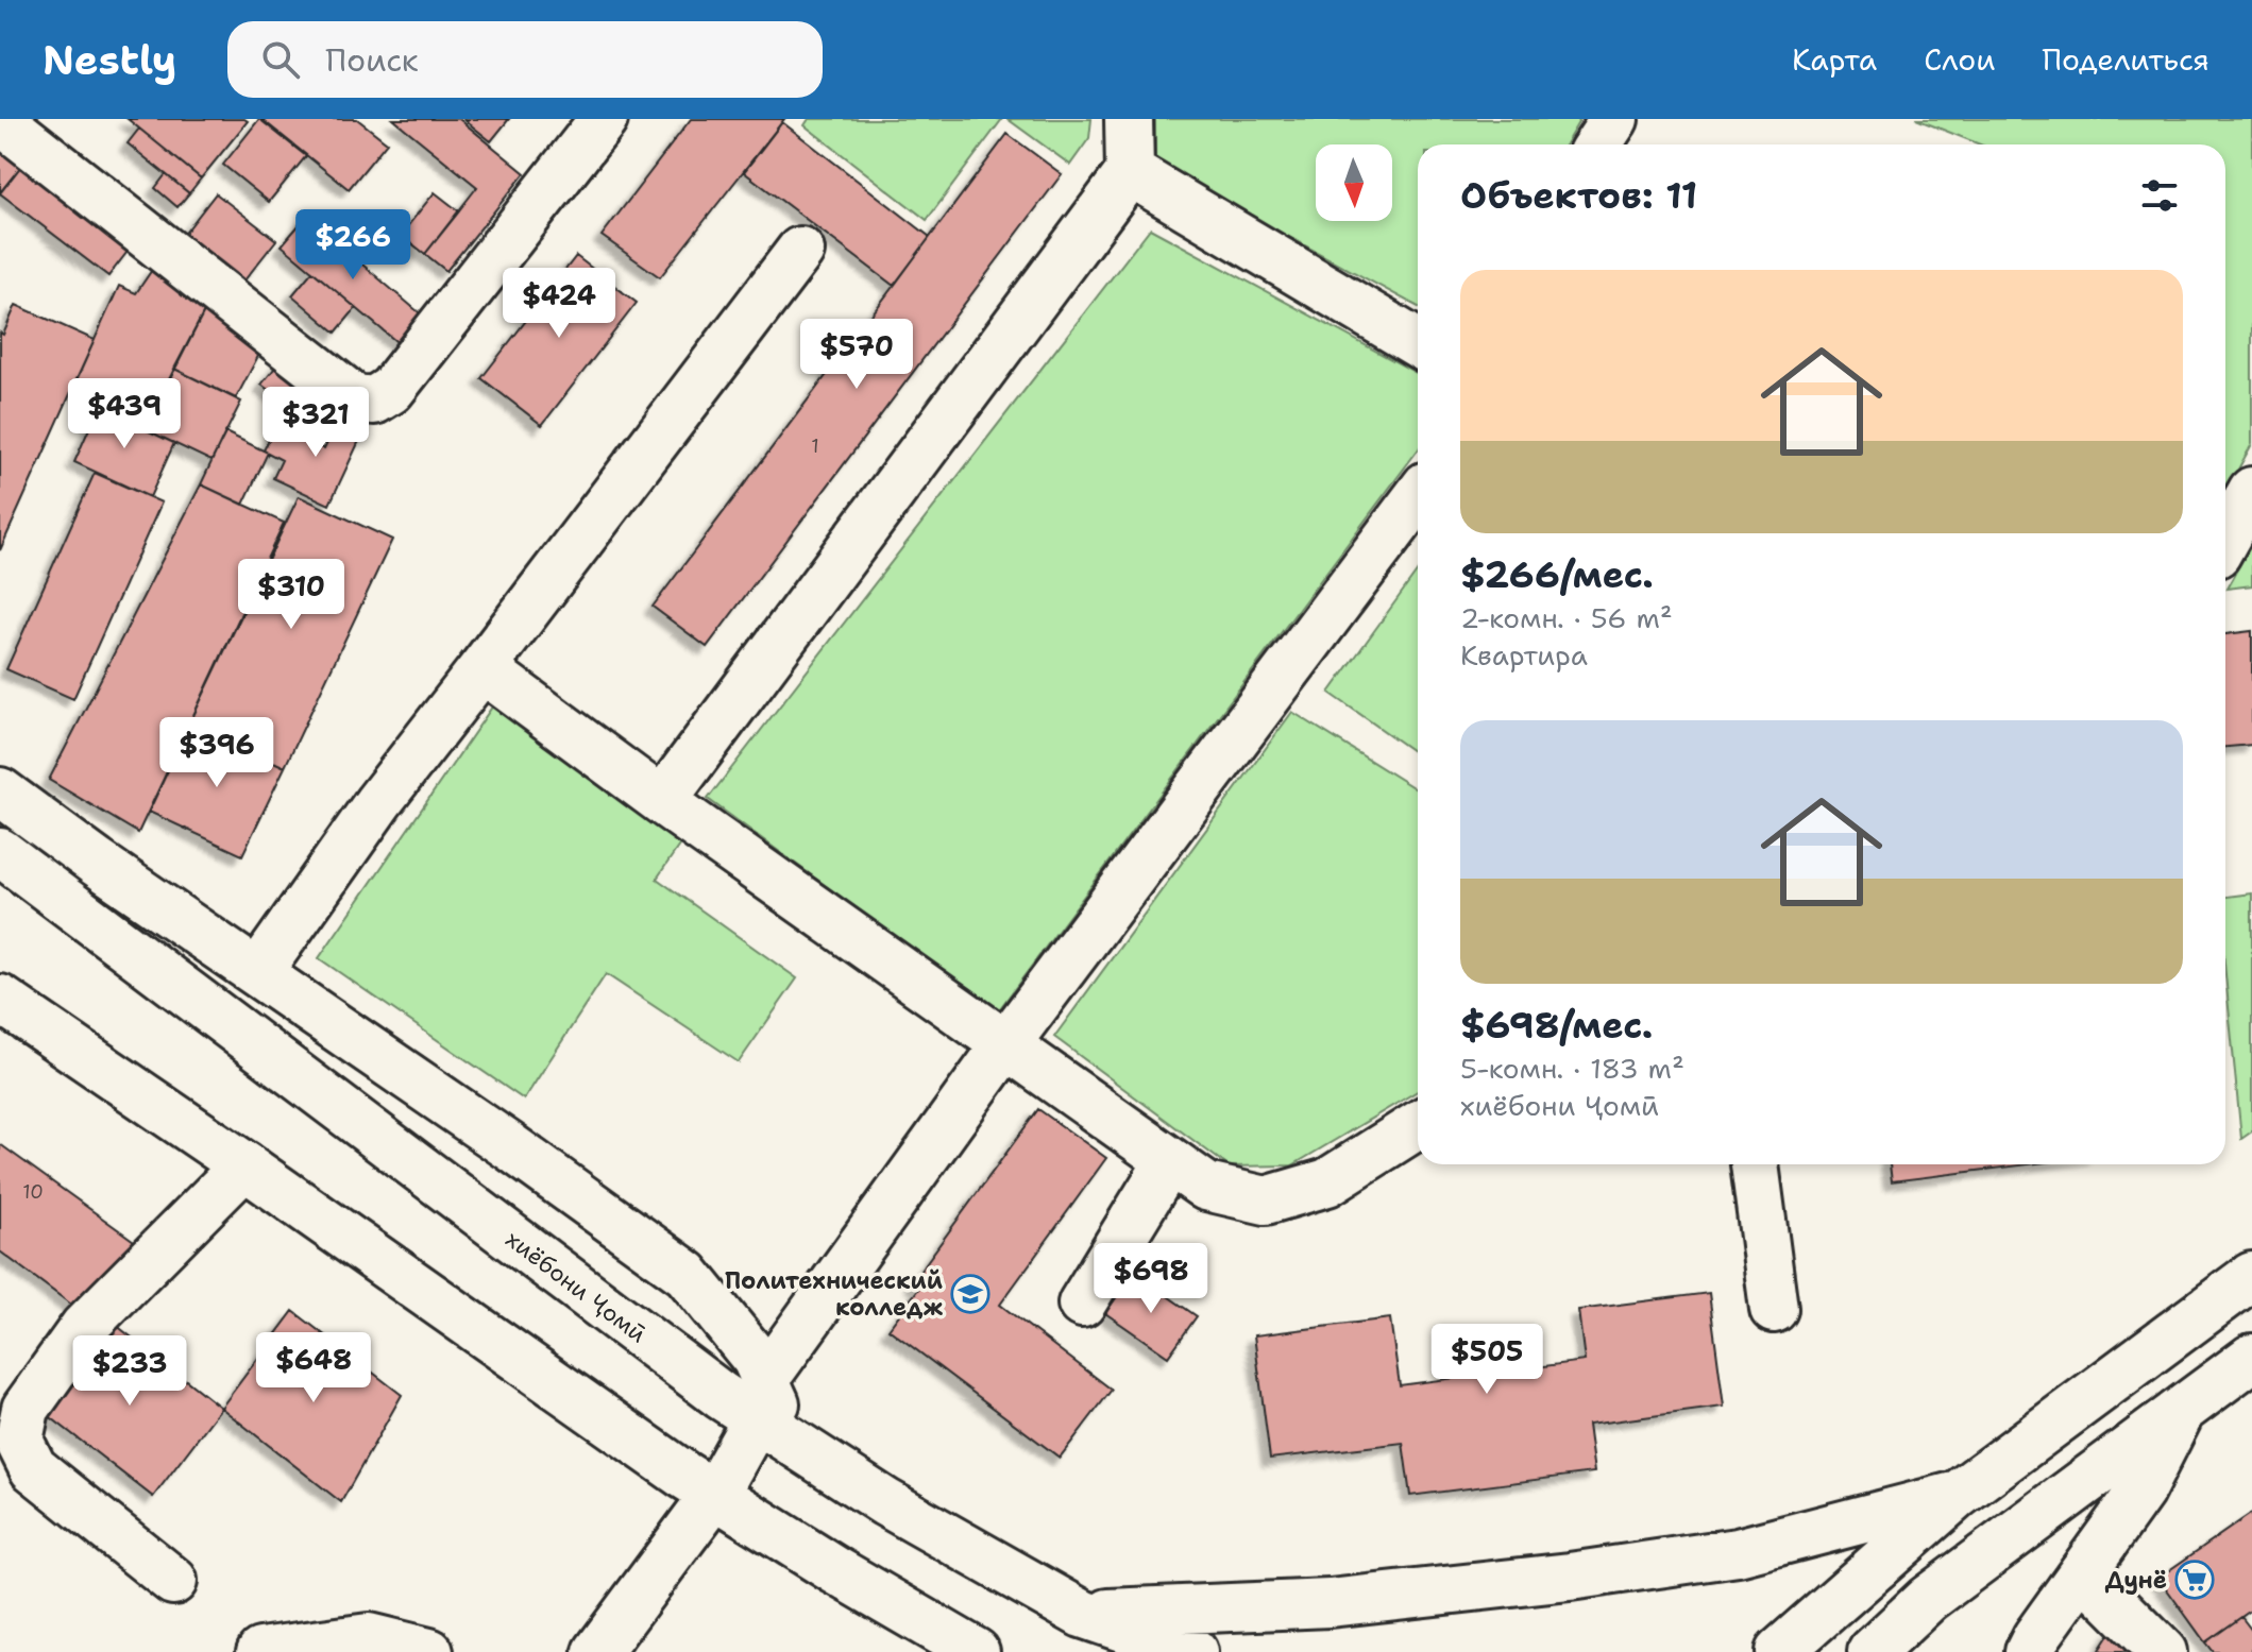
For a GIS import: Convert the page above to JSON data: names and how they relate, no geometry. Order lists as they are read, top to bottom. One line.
{"streets":{"main road":["хиёбони Ҷомӣ"]},"places":{"school or university":["Политехнический колледж"],"supermarket":["Дунё"]},"house_numbers":["1","10"],"north":"bottom","page":{"header":"Nestly","search":"Поиск","nav":["Карта","Слои","Поделиться"],"heading":"Объектов: 11","price":["$266","$424","$570","$439","$321","$310","$396","$698","$505","$648","$233"],"list":[{"name":"$266/мес.","note":"2-комн. · 56 m² · Квартира"},{"name":"$698/мес.","note":"5-комн. · 183 m² · хиёбони Ҷомӣ"}]}}
